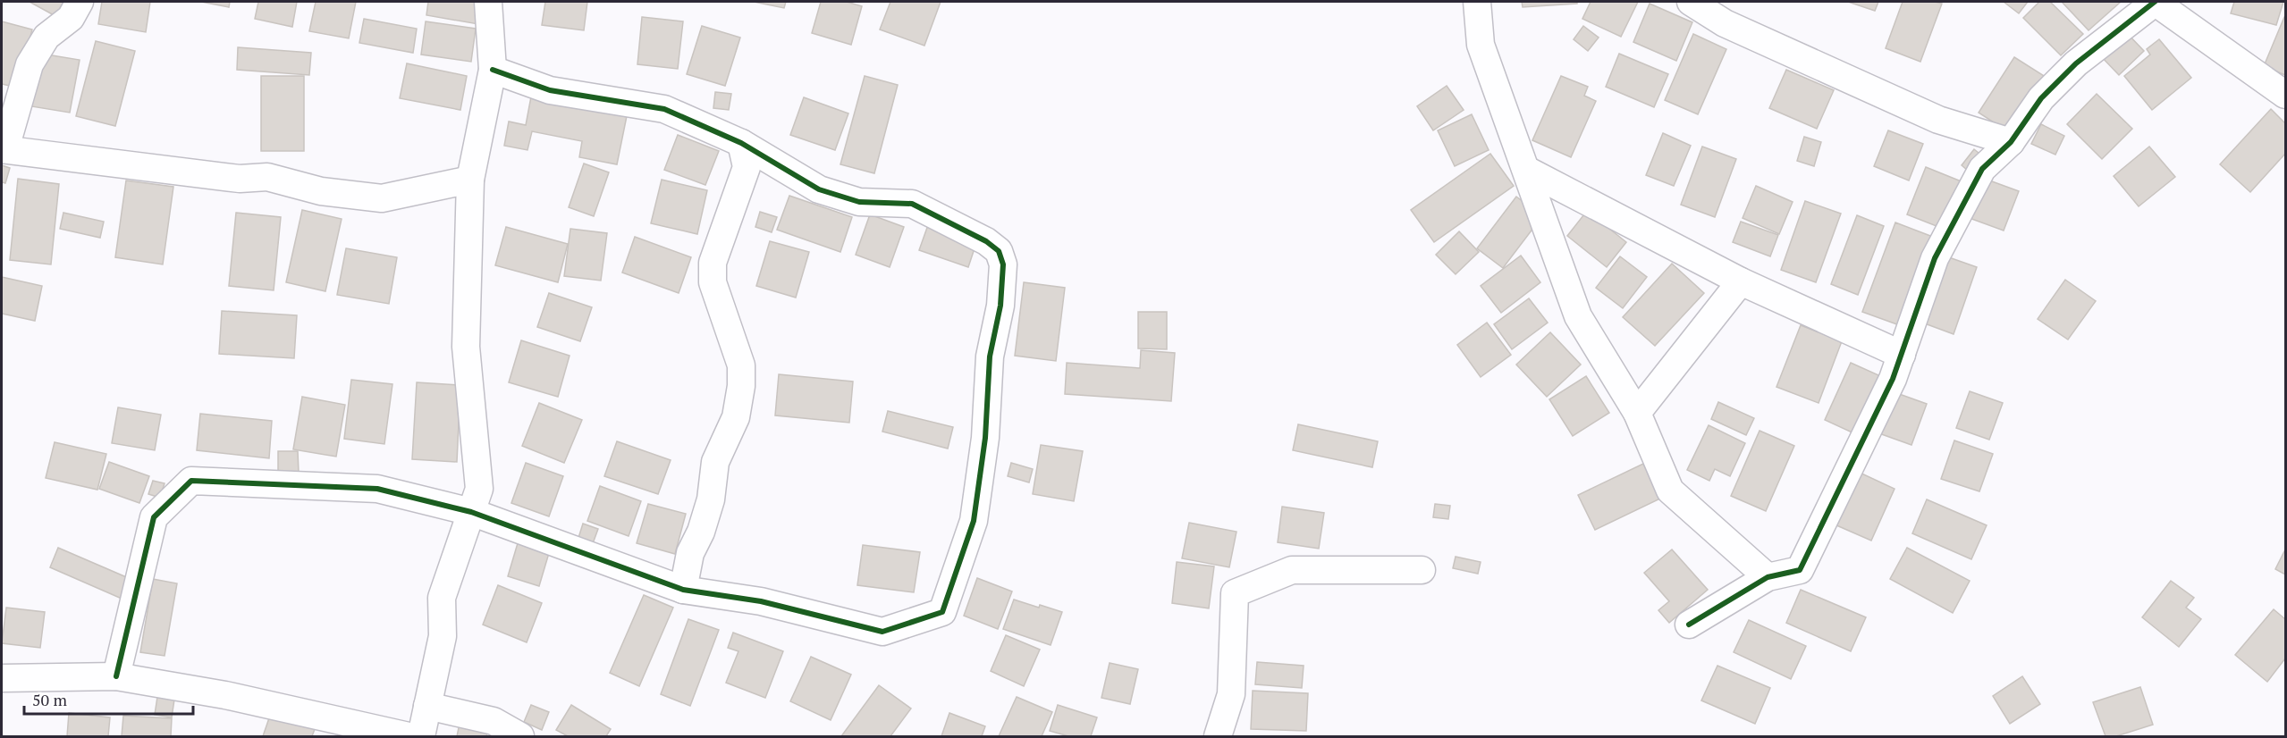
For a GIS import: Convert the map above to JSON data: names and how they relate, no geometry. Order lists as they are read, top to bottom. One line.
{"scale_bar":"50 m"}
